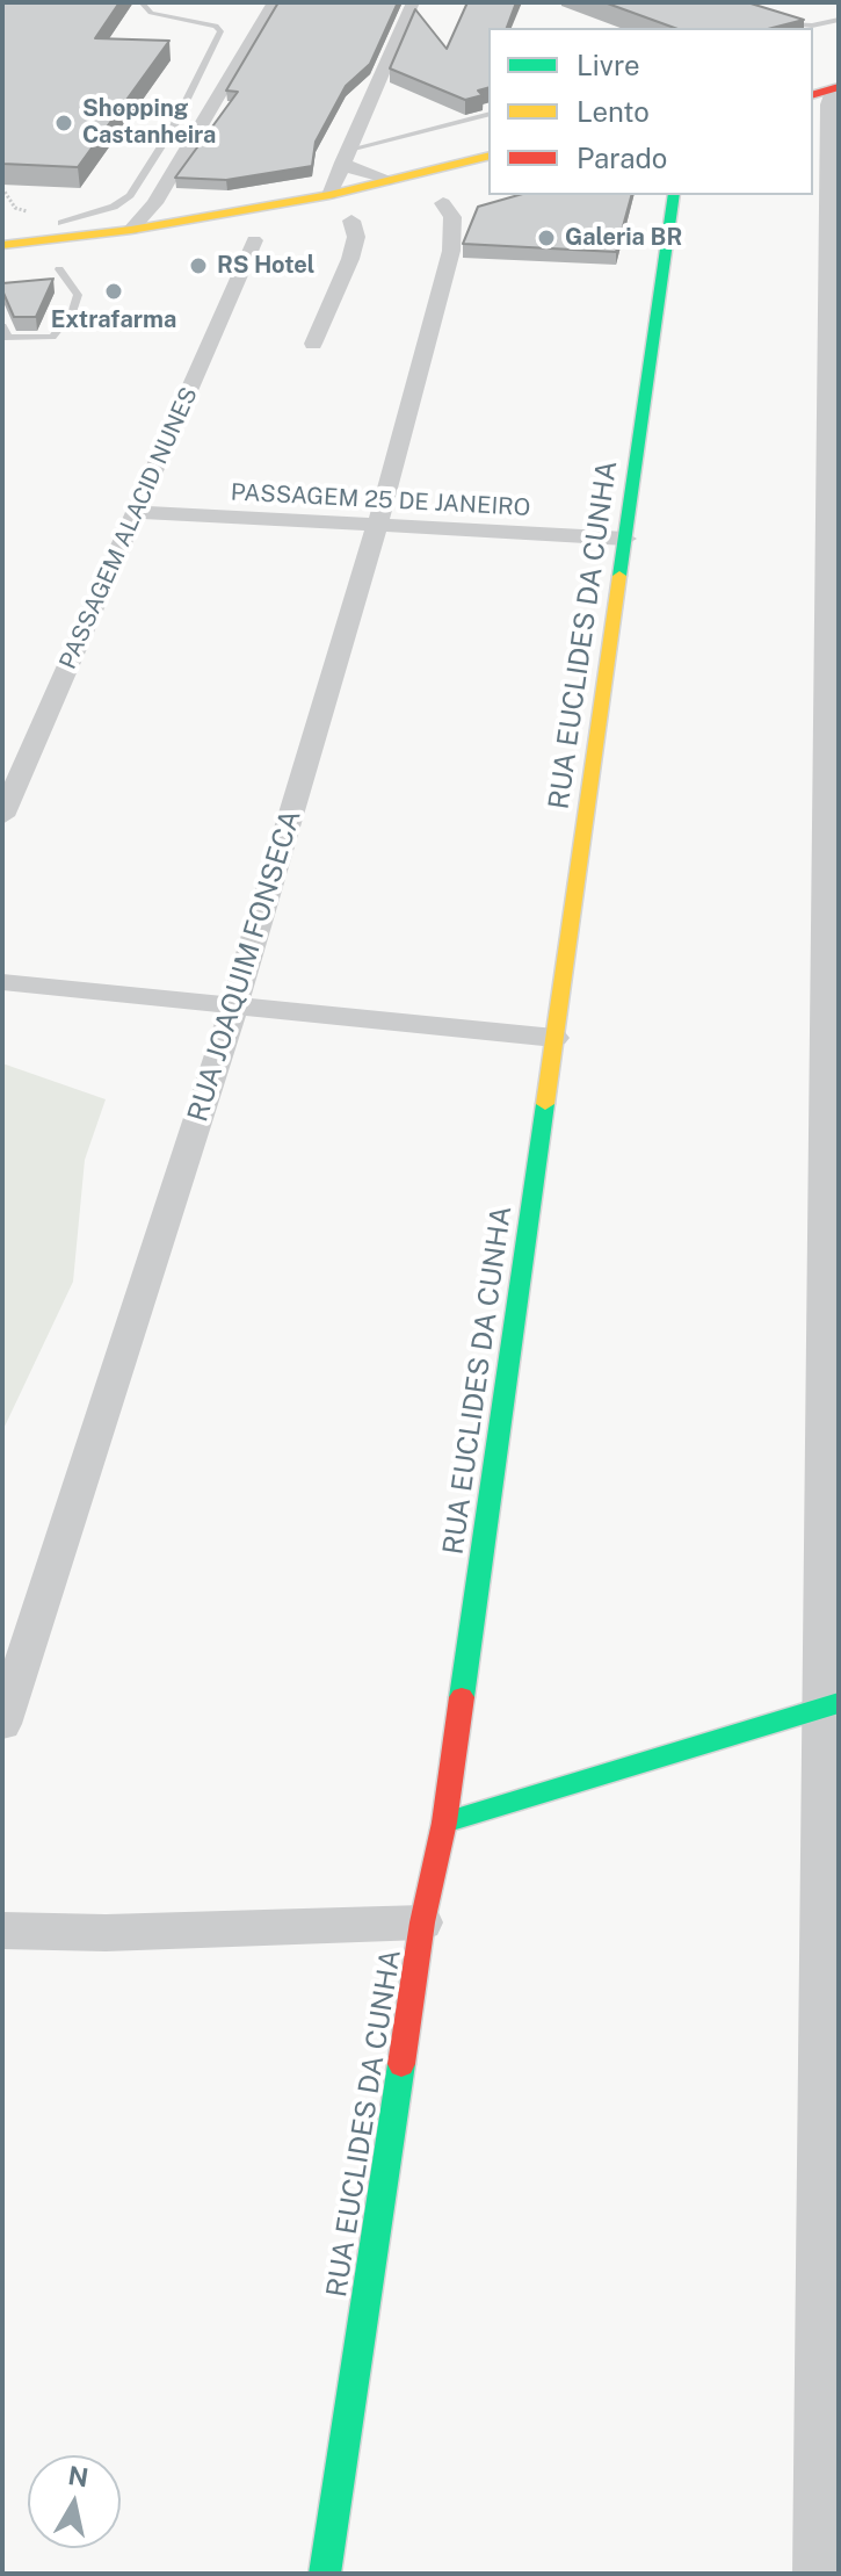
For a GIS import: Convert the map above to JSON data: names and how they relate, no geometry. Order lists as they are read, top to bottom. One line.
{"streets":{"main road":["RUA EUCLIDES DA CUNHA"],"street":["PASSAGEM 25 DE JANEIRO","PASSAGEM ALACID NUNES","RUA JOAQUIM FONSECA"]},"crossings":[["PASSAGEM 25 DE JANEIRO","PASSAGEM ALACID NUNES"],["PASSAGEM 25 DE JANEIRO","RUA EUCLIDES DA CUNHA"],["PASSAGEM 25 DE JANEIRO","RUA JOAQUIM FONSECA"]],"places":["Shopping Castanheira","Galeria BR","RS Hotel","Extrafarma"],"legend":["Livre","Lento","Parado"],"north":"top"}
